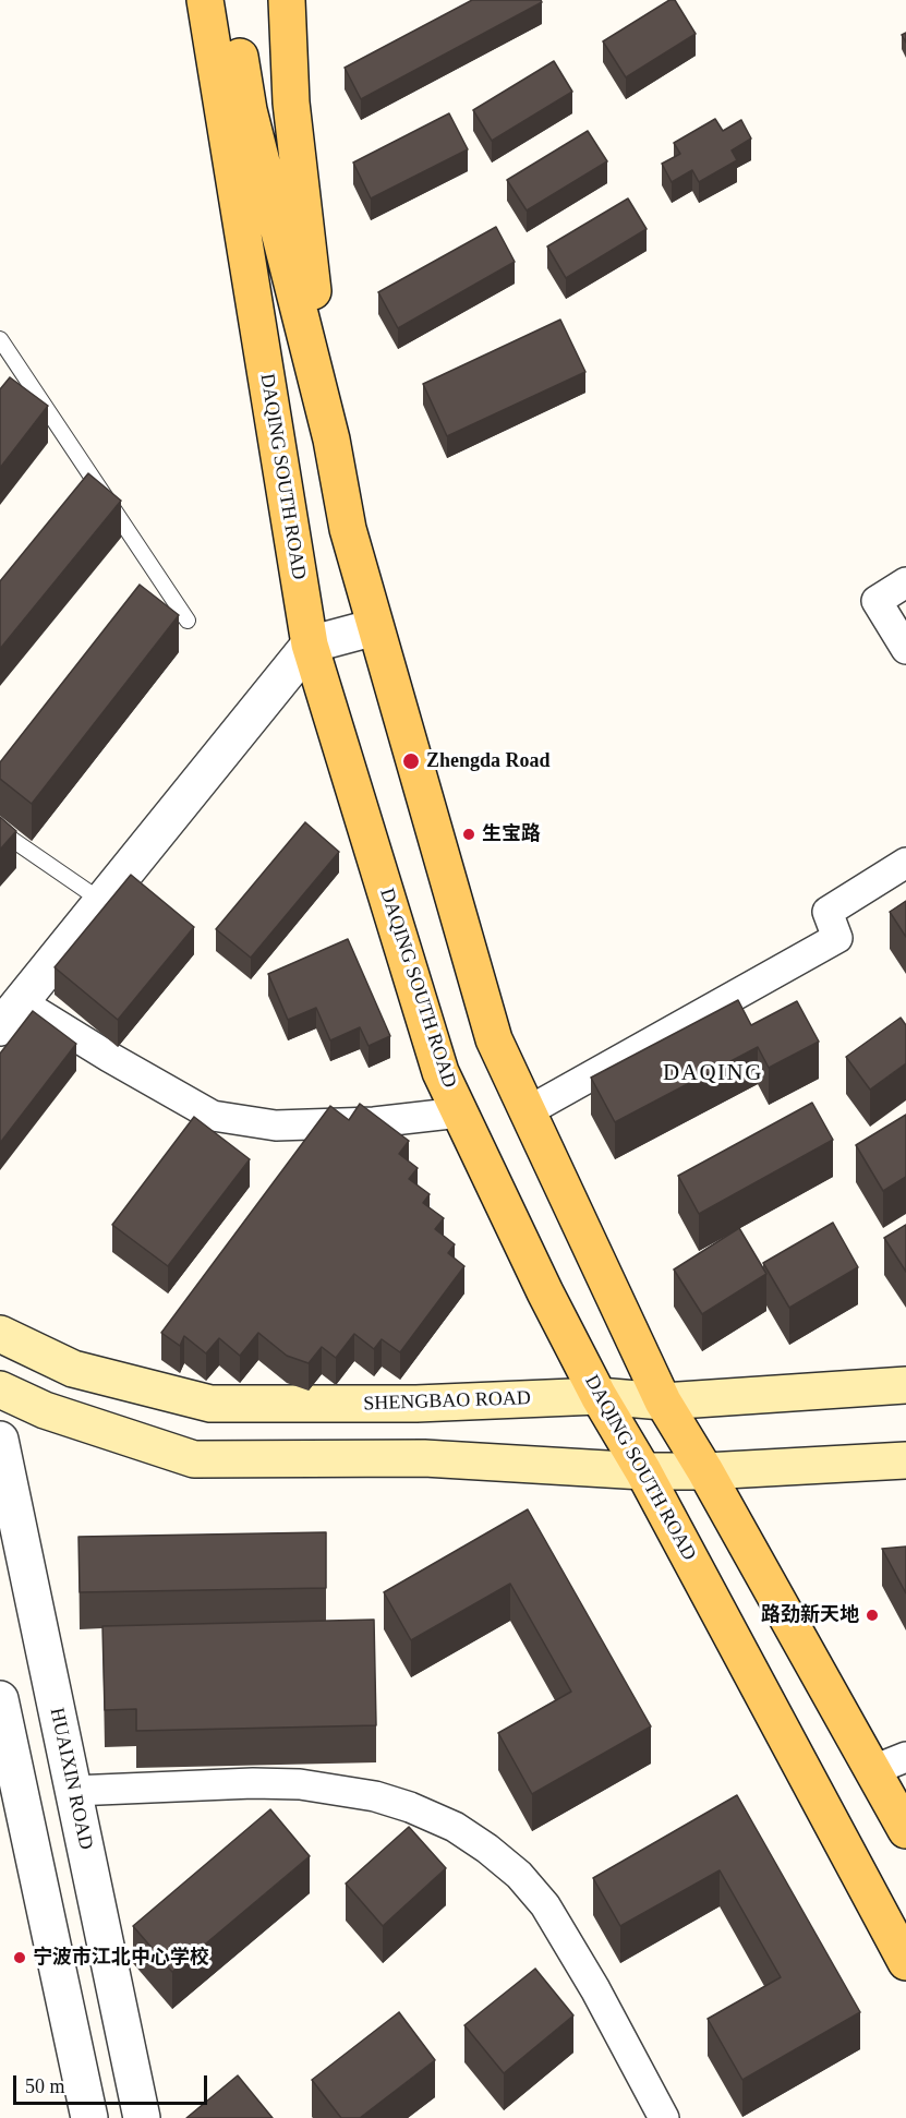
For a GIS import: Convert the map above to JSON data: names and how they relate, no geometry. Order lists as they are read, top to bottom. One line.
{"streets":{"main road":["DAQING SOUTH ROAD","SHENGBAO ROAD"],"street":["HUAIXIN ROAD"]},"crossings":[["DAQING SOUTH ROAD","SHENGBAO ROAD"]],"districts":["DAQING"],"places":["Zhengda Road","生宝路","路劲新天地","宁波市江北中心学校"],"scale_bar":"50 m"}
